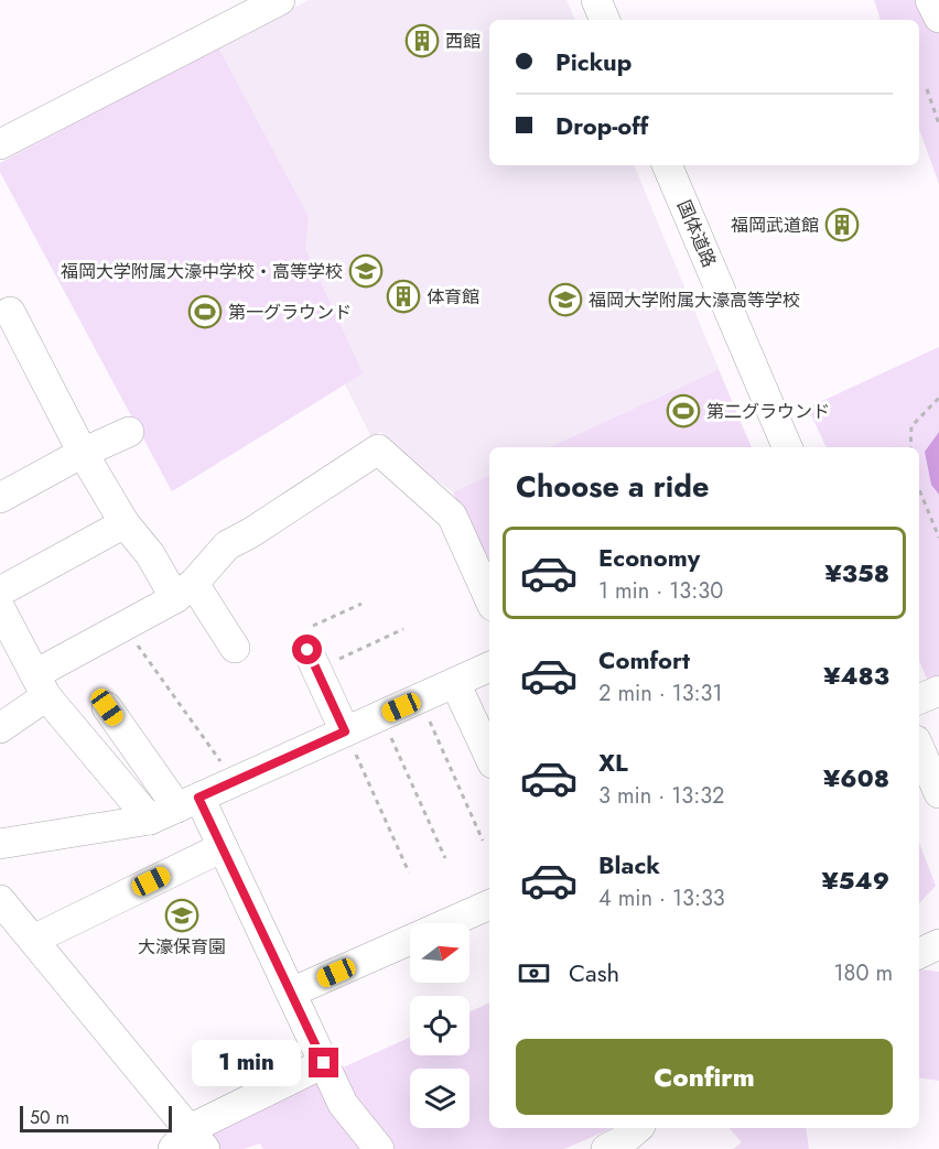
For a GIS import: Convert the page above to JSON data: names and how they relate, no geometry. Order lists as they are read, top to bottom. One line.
{"streets":{"street":["国体道路"]},"places":{"building":["西館","福岡武道館","体育館"],"school or university":["福岡大学附属大濠中学校・高等学校","福岡大学附属大濠高等学校","大濠保育園"],"sports":["第一グラウンド","第二グラウンド"]},"scale_bar":"50 m","north":"right","page":{"banner":["Pickup","Drop-off"],"heading":"Choose a ride","list":[{"name":"Economy","note":"1 min · 13:30","value":"¥358"},{"name":"Comfort","note":"2 min · 13:31","value":"¥483"},{"name":"XL","note":"3 min · 13:32","value":"¥608"},{"name":"Black","note":"4 min · 13:33","value":"¥549"}],"pay":["Cash","180 m"],"buttons":"Confirm","bubble":"1 min","scale":"50 m"}}
